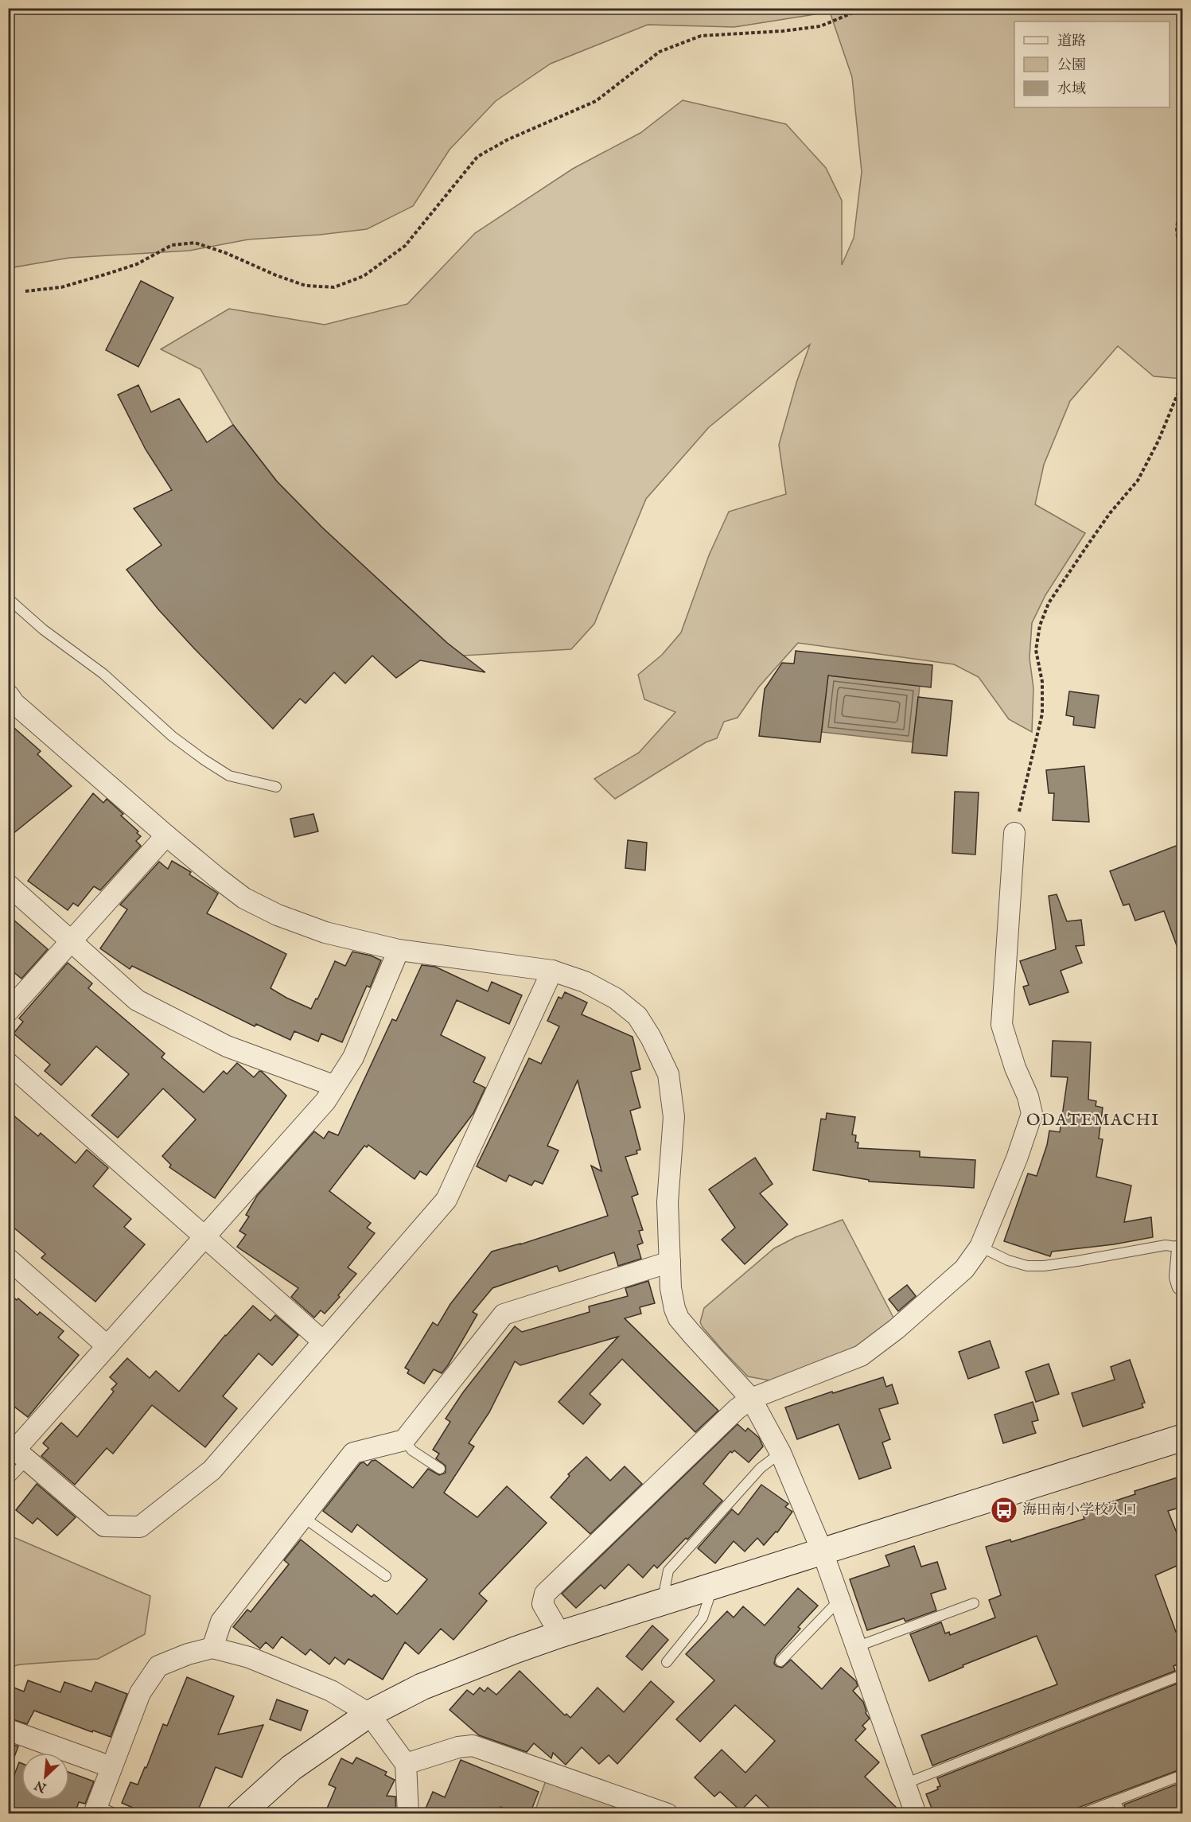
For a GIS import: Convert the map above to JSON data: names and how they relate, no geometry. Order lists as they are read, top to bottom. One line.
{"districts":["ODATEMACHI"],"places":{"bus stop":["海田南小学校入口"]},"legend":["道路","公園","水域"],"north":"bottom left"}
